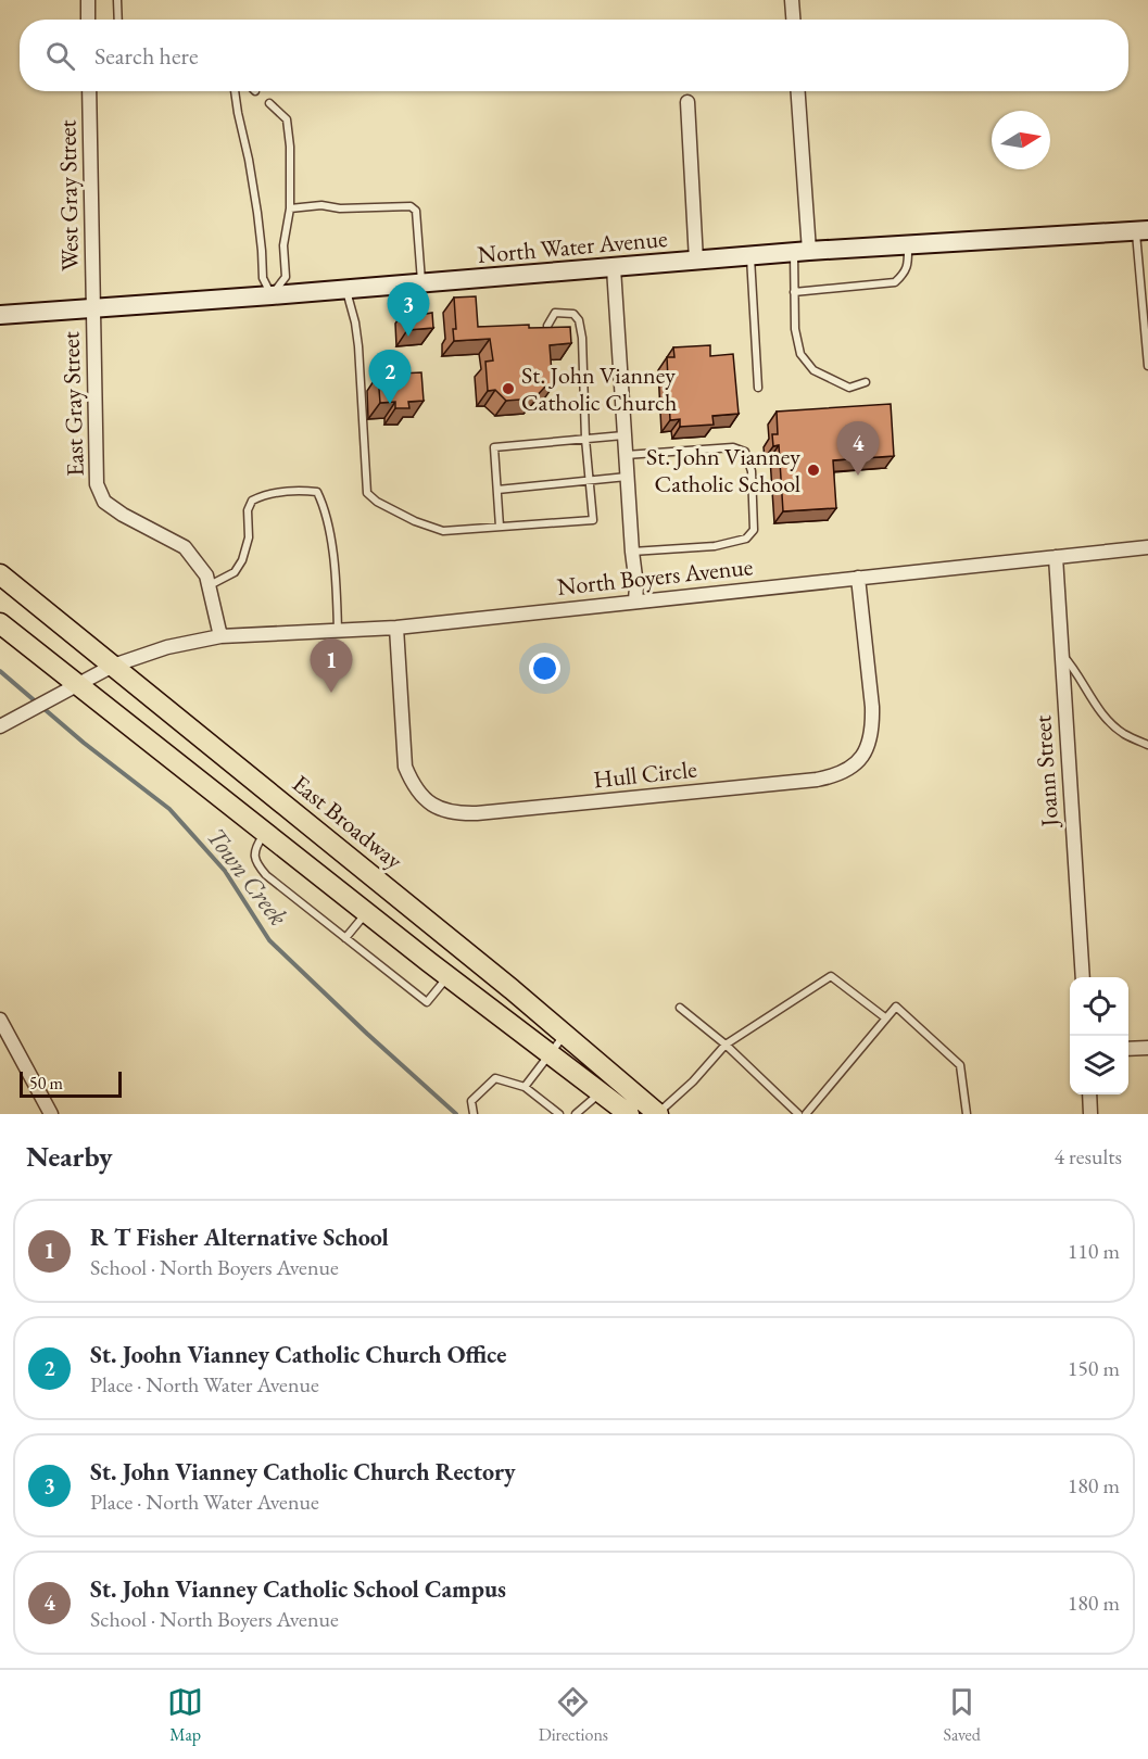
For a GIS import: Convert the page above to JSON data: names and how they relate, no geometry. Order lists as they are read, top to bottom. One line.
{"streets":{"main road":["North Water Avenue","East Broadway"],"street":["West Gray Street","East Gray Street","North Boyers Avenue","Joann Street","Hull Circle"]},"crossings":[["West Gray Street","North Water Avenue"],["West Gray Street","East Gray Street"],["North Water Avenue","East Gray Street"],["East Gray Street","North Boyers Avenue"],["North Boyers Avenue","Joann Street"],["North Boyers Avenue","Hull Circle"],["North Boyers Avenue","East Broadway"]],"water":["Town Creek"],"places":["St. John Vianney Catholic Church","St. John Vianney Catholic School"],"scale_bar":"50 m","north":"right","page":{"search":"Search here","pins":["3","2","4","1"],"scale":"50 m","heading":["Nearby","4 results"],"list":[{"mark":"1","name":"R T Fisher Alternative School","note":"School · North Boyers Avenue","value":"110 m"},{"mark":"2","name":"St. Joohn Vianney Catholic Church Office","note":"Place · North Water Avenue","value":"150 m"},{"mark":"3","name":"St. John Vianney Catholic Church Rectory","note":"Place · North Water Avenue","value":"180 m"},{"mark":"4","name":"St. John Vianney Catholic School Campus","note":"School · North Boyers Avenue","value":"180 m"}],"nav":["Map","Directions","Saved"]}}
